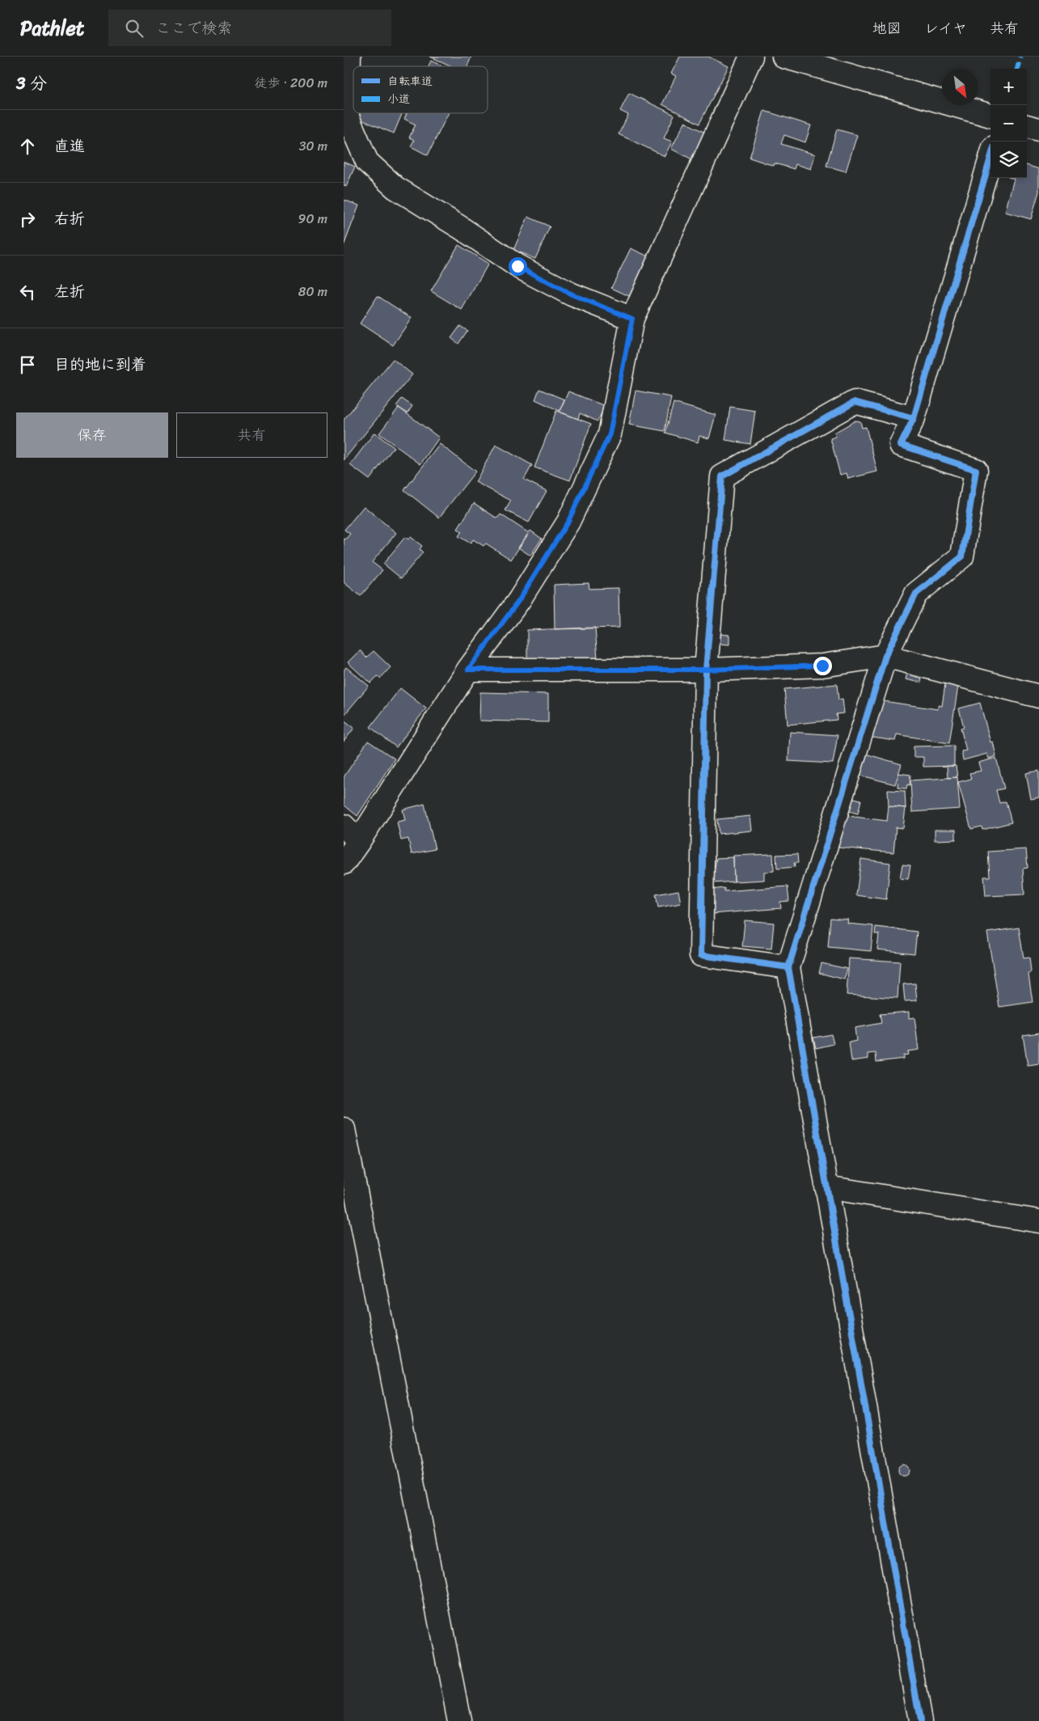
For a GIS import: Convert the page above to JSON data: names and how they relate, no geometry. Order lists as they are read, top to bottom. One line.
{"legend":["自転車道","小道"],"north":"bottom right","page":{"header":"Pathlet","search":"ここで検索","nav":["地図","レイヤ","共有"],"heading":["3 分","徒歩 · 200 m"],"map_buttons":["+","−"],"list":[["直進","30 m"],["右折","90 m"],["左折","80 m"],"目的地に到着"],"buttons":["保存","共有"]}}
